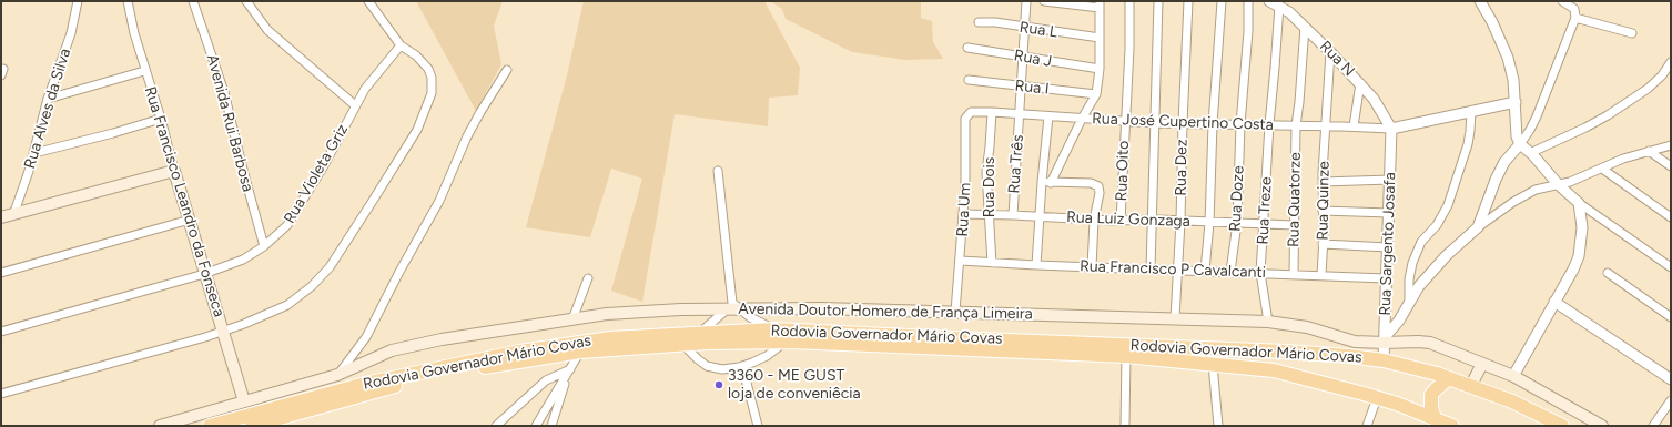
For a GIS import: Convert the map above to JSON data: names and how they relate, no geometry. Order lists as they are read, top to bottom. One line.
{"streets":{"highway":["Rodovia Governador Mário Covas"],"main road":["Rua Francisco Leandro da Fonseca","Avenida Doutor Homero de França Limeira"],"street":["Rua L","Rua J","Rua N","Rua I","Rua Alves da Silva","Rua José Cupertino Costa","Avenida Rui Barbosa","Rua Três","Rua Dez","Rua Oito","Rua Violeta Griz","Rua Dois","Rua Doze","Rua Quatorze","Rua Quinze","Rua Um","Rua Treze","Rua Luiz Gonzaga","Rua Sargento Josafa","Rua Francisco P Cavalcanti"]},"crossings":[["Rua L","Rua Três"],["Rua J","Rua Três"],["Rua N","Rua José Cupertino Costa"],["Rua N","Rua Quatorze"],["Rua N","Rua Quinze"],["Rua N","Rua Treze"],["Rua N","Rua Sargento Josafa"],["Rua I","Rua Três"],["Rua José Cupertino Costa","Rua Três"],["Rua José Cupertino Costa","Rua Dez"],["Rua José Cupertino Costa","Rua Oito"],["Rua José Cupertino Costa","Rua Dois"],["Rua José Cupertino Costa","Rua Doze"],["Rua José Cupertino Costa","Rua Quatorze"],["Rua José Cupertino Costa","Rua Quinze"],["Rua José Cupertino Costa","Rua Um"],["Rua José Cupertino Costa","Rua Treze"],["Rua José Cupertino Costa","Rua Sargento Josafa"],["Avenida Rui Barbosa","Rua Violeta Griz"],["Rua Três","Rua Luiz Gonzaga"],["Rua Dez","Rua Luiz Gonzaga"],["Rua Dez","Rua Francisco P Cavalcanti"],["Rua Dez","Avenida Doutor Homero de França Limeira"],["Rua Oito","Rua Luiz Gonzaga"],["Rua Oito","Rua Francisco P Cavalcanti"],["Rua Violeta Griz","Rua Francisco Leandro da Fonseca"],["Rua Dois","Rua Luiz Gonzaga"],["Rua Dois","Rua Francisco P Cavalcanti"],["Rua Doze","Rua Luiz Gonzaga"],["Rua Doze","Rua Francisco P Cavalcanti"],["Rua Quatorze","Rua Luiz Gonzaga"],["Rua Quatorze","Rua Francisco P Cavalcanti"],["Rua Quinze","Rua Francisco P Cavalcanti"],["Rua Francisco Leandro da Fonseca","Avenida Doutor Homero de França Limeira"],["Rua Um","Rua Luiz Gonzaga"],["Rua Um","Rua Francisco P Cavalcanti"],["Rua Um","Avenida Doutor Homero de França Limeira"],["Rua Treze","Rua Luiz Gonzaga"],["Rua Treze","Rua Francisco P Cavalcanti"],["Rua Treze","Avenida Doutor Homero de França Limeira"],["Rua Sargento Josafa","Rua Francisco P Cavalcanti"],["Rua Sargento Josafa","Avenida Doutor Homero de França Limeira"],["Rua Sargento Josafa","Rodovia Governador Mário Covas"]],"places":["3360 - ME GUST loja de conveniêcia"]}
